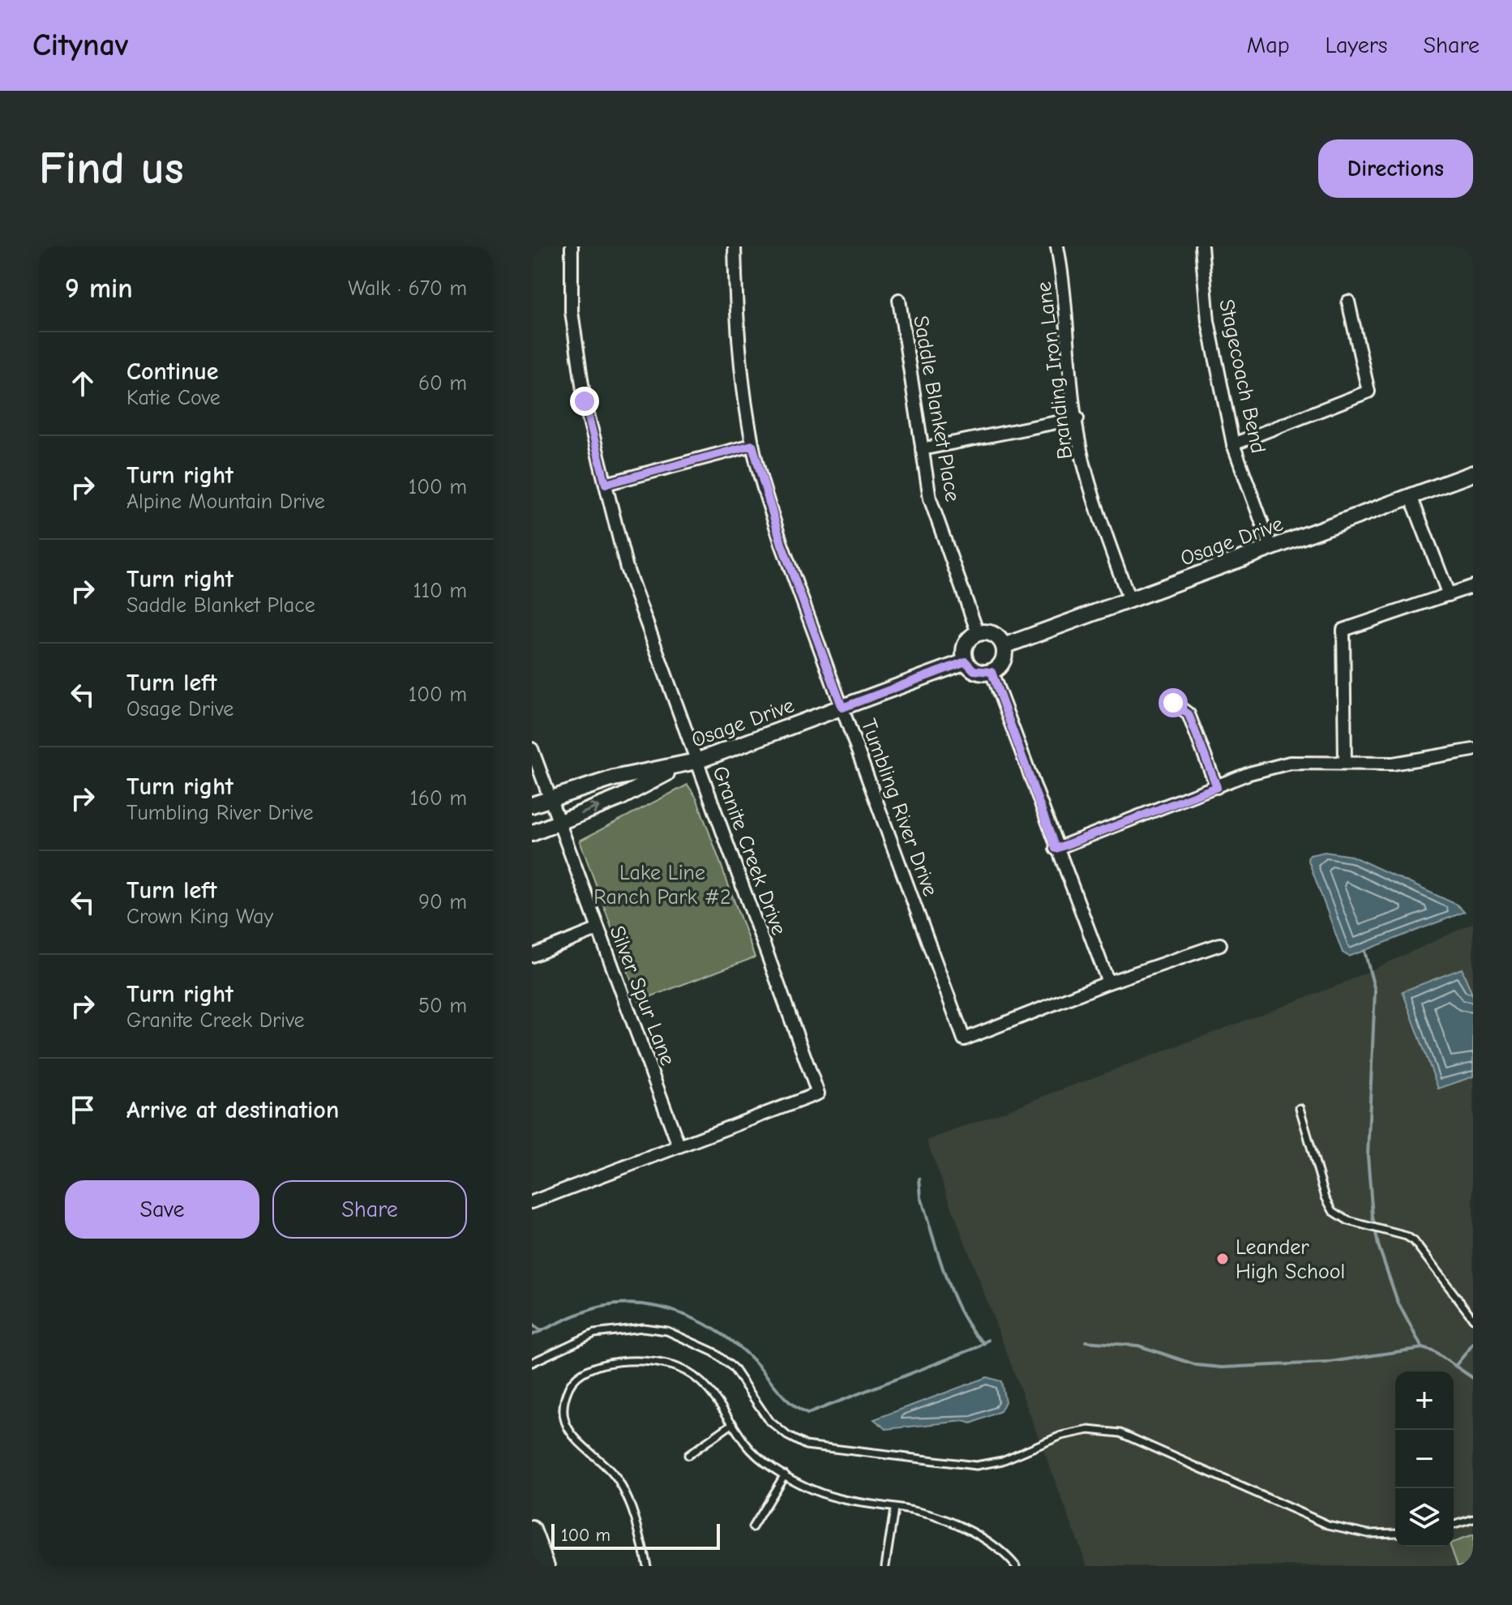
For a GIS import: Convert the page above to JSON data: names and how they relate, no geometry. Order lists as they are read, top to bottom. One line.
{"streets":{"street":["Branding Iron Lane","Stagecoach Bend","Saddle Blanket Place","Osage Drive","Tumbling River Drive","Granite Creek Drive","Silver Spur Lane"]},"crossings":[["Branding Iron Lane","Osage Drive"],["Stagecoach Bend","Osage Drive"],["Saddle Blanket Place","Osage Drive"],["Osage Drive","Tumbling River Drive"],["Osage Drive","Granite Creek Drive"],["Osage Drive","Silver Spur Lane"],["Granite Creek Drive","Silver Spur Lane"]],"parks":["Lake Line Ranch Park #2"],"places":["Leander High School"],"scale_bar":"100 m","page":{"header":"Citynav","nav":["Map","Layers","Share"],"buttons":["Directions",["Save","Share"]],"title":"Find us","heading":["9 min","Walk · 670 m"],"list":[["Continue","Katie Cove","60 m"],["Turn right","Alpine Mountain Drive","100 m"],["Turn right","Saddle Blanket Place","110 m"],["Turn left","Osage Drive","100 m"],["Turn right","Tumbling River Drive","160 m"],["Turn left","Crown King Way","90 m"],["Turn right","Granite Creek Drive","50 m"],"Arrive at destination"],"map_buttons":["+","−"],"scale":"100 m"}}
